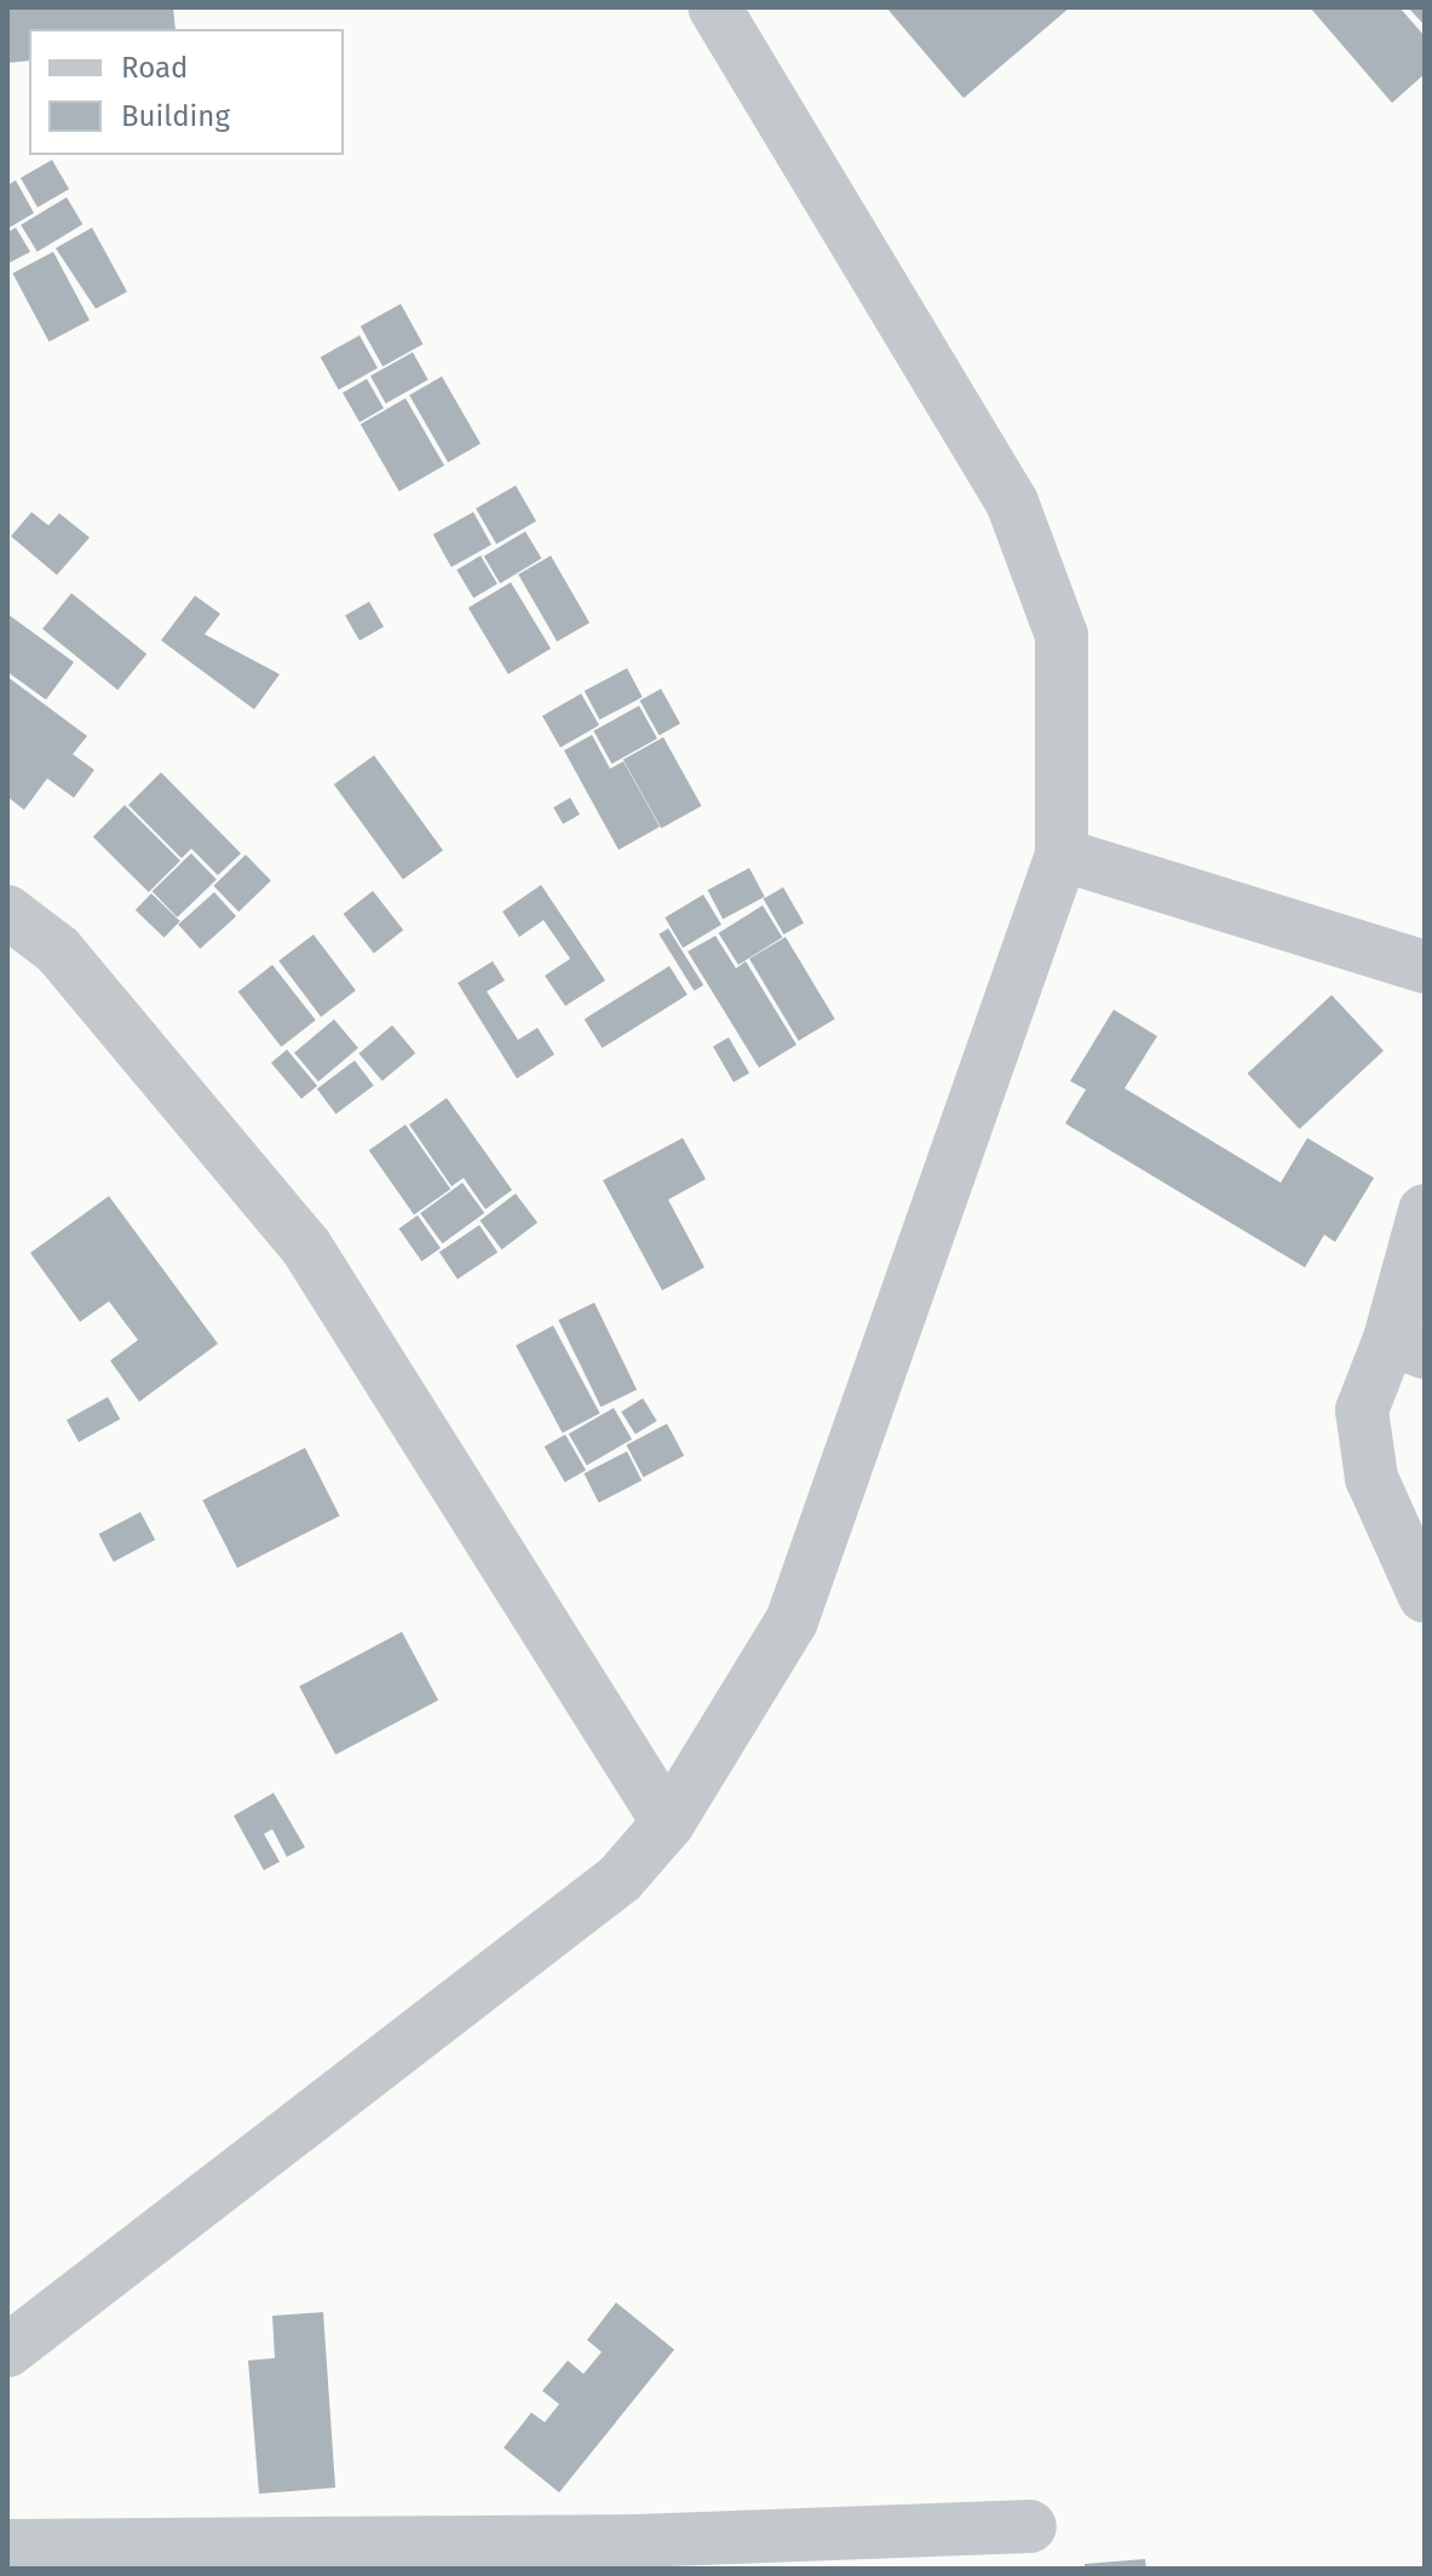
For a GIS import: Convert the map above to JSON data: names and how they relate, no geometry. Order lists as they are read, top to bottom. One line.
{"legend":["Road","Building"]}
